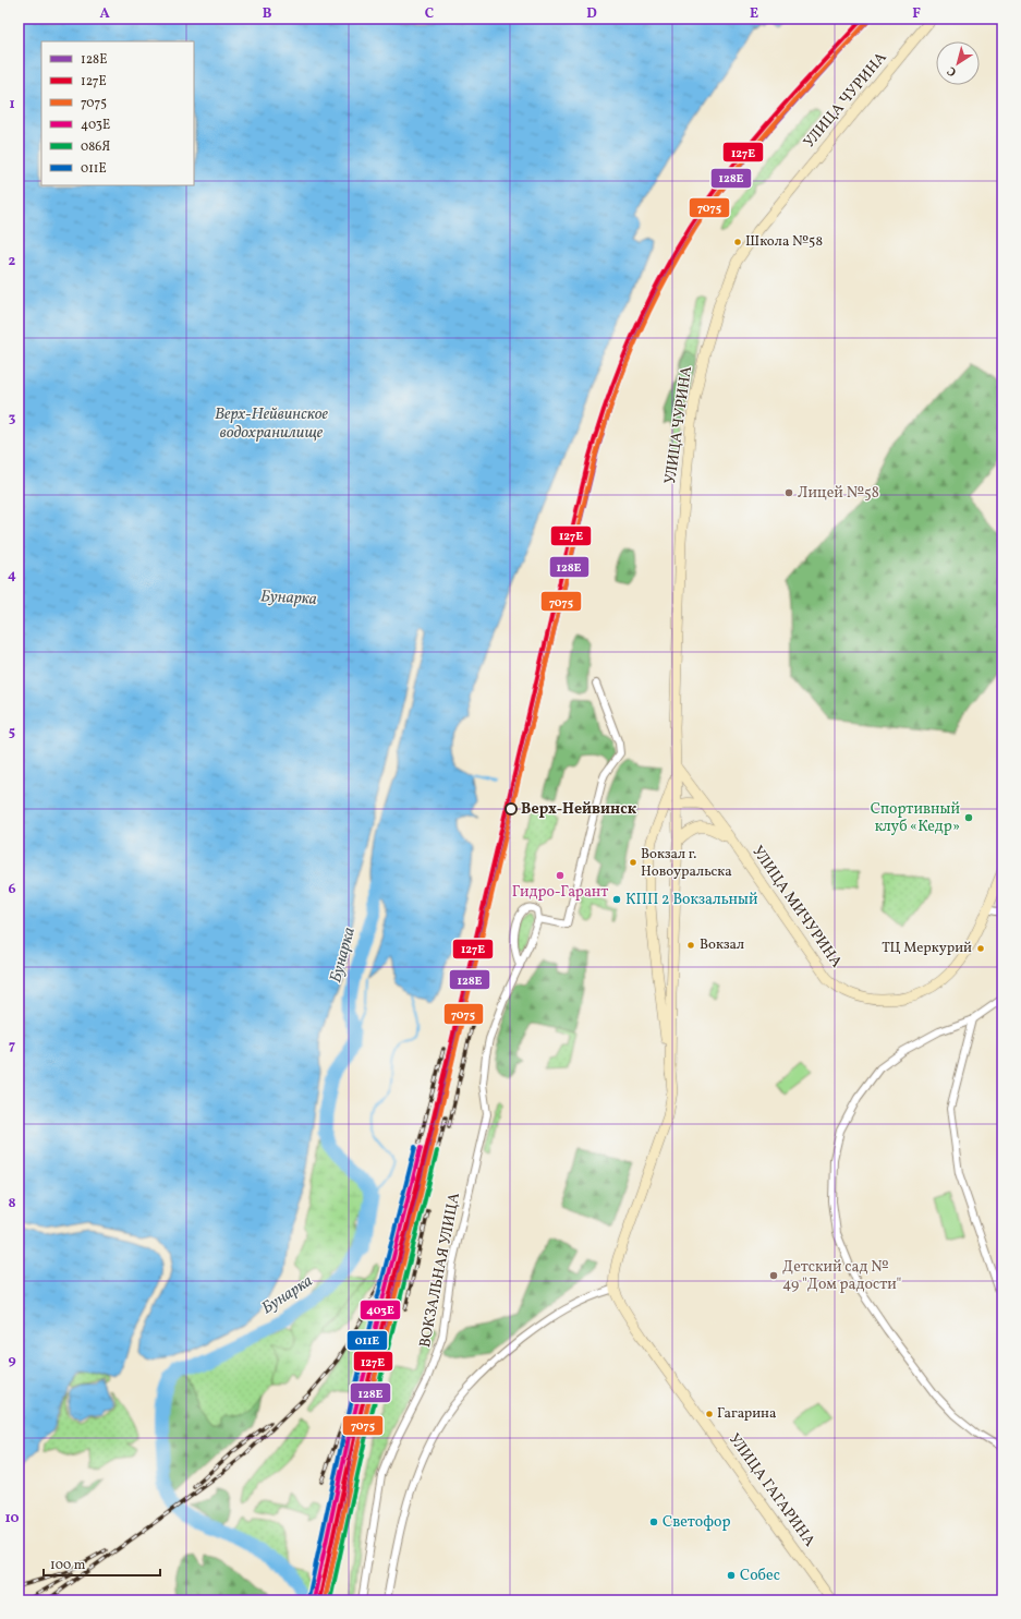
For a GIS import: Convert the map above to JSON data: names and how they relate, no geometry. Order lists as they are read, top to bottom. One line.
{"streets":{"street":["УЛИЦА ЧУРИНА","УЛИЦА МИЧУРИНА","ВОКЗАЛЬНАЯ УЛИЦА","УЛИЦА ГАГАРИНА"]},"crossings":[["УЛИЦА ЧУРИНА","УЛИЦА МИЧУРИНА"]],"water":["Верх-Нейвинское водохранилище","Бунарка"],"places":["Школа №58","Лицей №58","Верх-Нейвинск","Спортивный клуб «Кедр»","Вокзал г. Новоуральска","Гидро-Гарант","КПП 2 Вокзальный","Вокзал","ТЦ Меркурий","Детский сад № 49 \"Дом радости\"","Гагарина","Светофор","Собес"],"lines":["transit line 128Е","transit line 127Е","transit line 7075","transit line 011Е","transit line 403Е","transit line 086Я"],"legend":["128Е","127Е","7075","403Е","086Я","011Е"],"scale_bar":"100 m","north":"bottom left","grid":{"columns":["A","B","C","D","E","F"],"rows":["1","2","3","4","5","6","7","8","9","10"]}}
